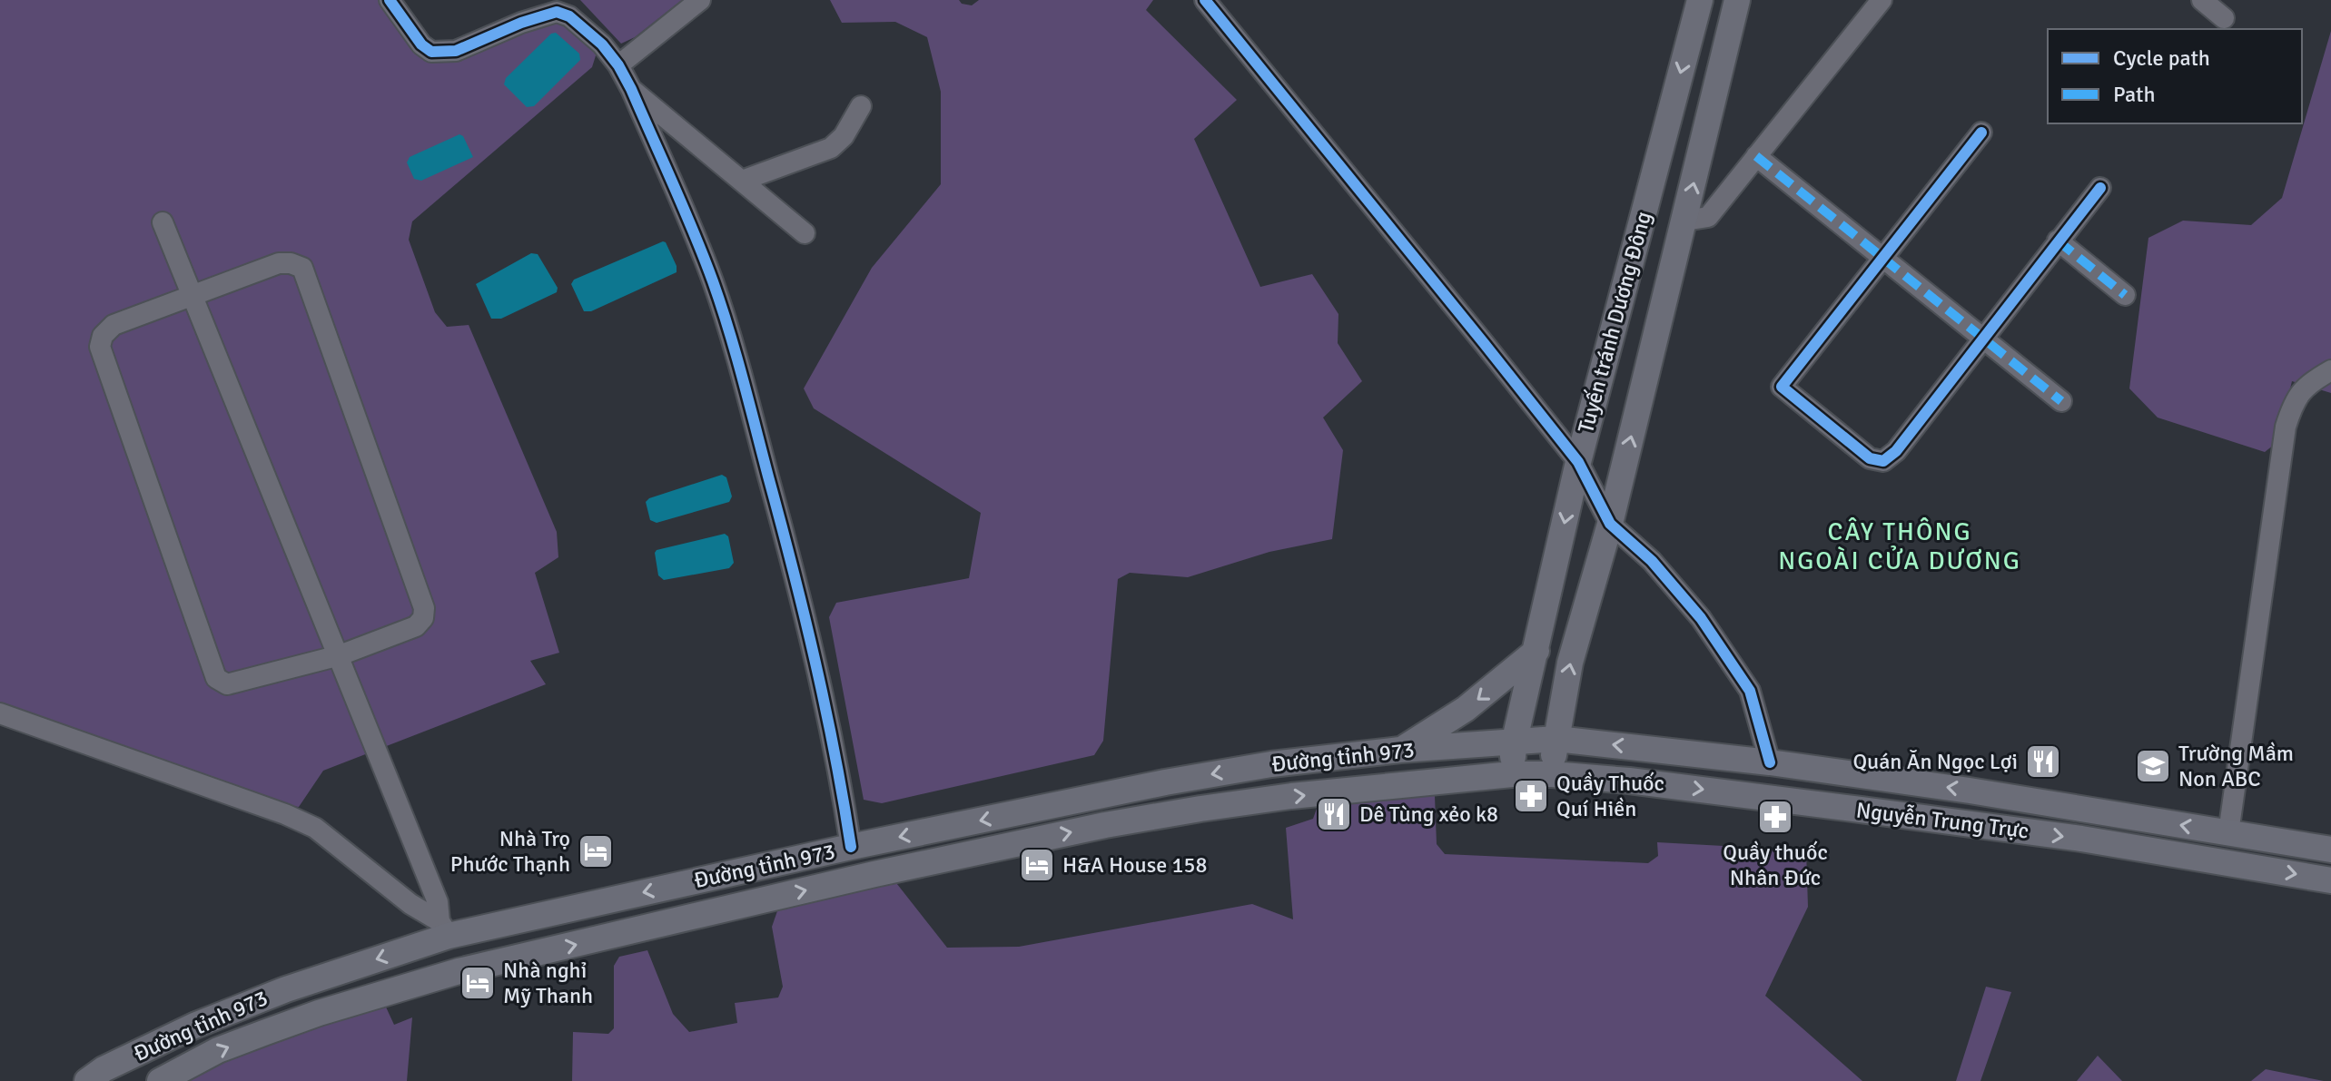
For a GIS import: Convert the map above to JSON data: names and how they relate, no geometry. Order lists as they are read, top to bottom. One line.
{"streets":{"main road":["Tuyến tránh Dương Đông","Đường tỉnh 973","Nguyễn Trung Trực"]},"crossings":[["Tuyến tránh Dương Đông","Đường tỉnh 973"],["Tuyến tránh Dương Đông","Nguyễn Trung Trực"],["Đường tỉnh 973","Nguyễn Trung Trực"]],"districts":["CÂY THÔNG NGOÀI CỬA DƯƠNG"],"places":{"restaurant":["Quán Ăn Ngọc Lợi","Dê Tùng xẻo k8"],"school or university":["Trường Mầm Non ABC"],"pharmacy":["Quầy Thuốc Quí Hiền","Quầy thuốc Nhân Đức"],"hotel":["Nhà Trọ Phước Thạnh","H&A House 158","Nhà nghỉ Mỹ Thanh"]},"legend":["Cycle path","Path"]}
